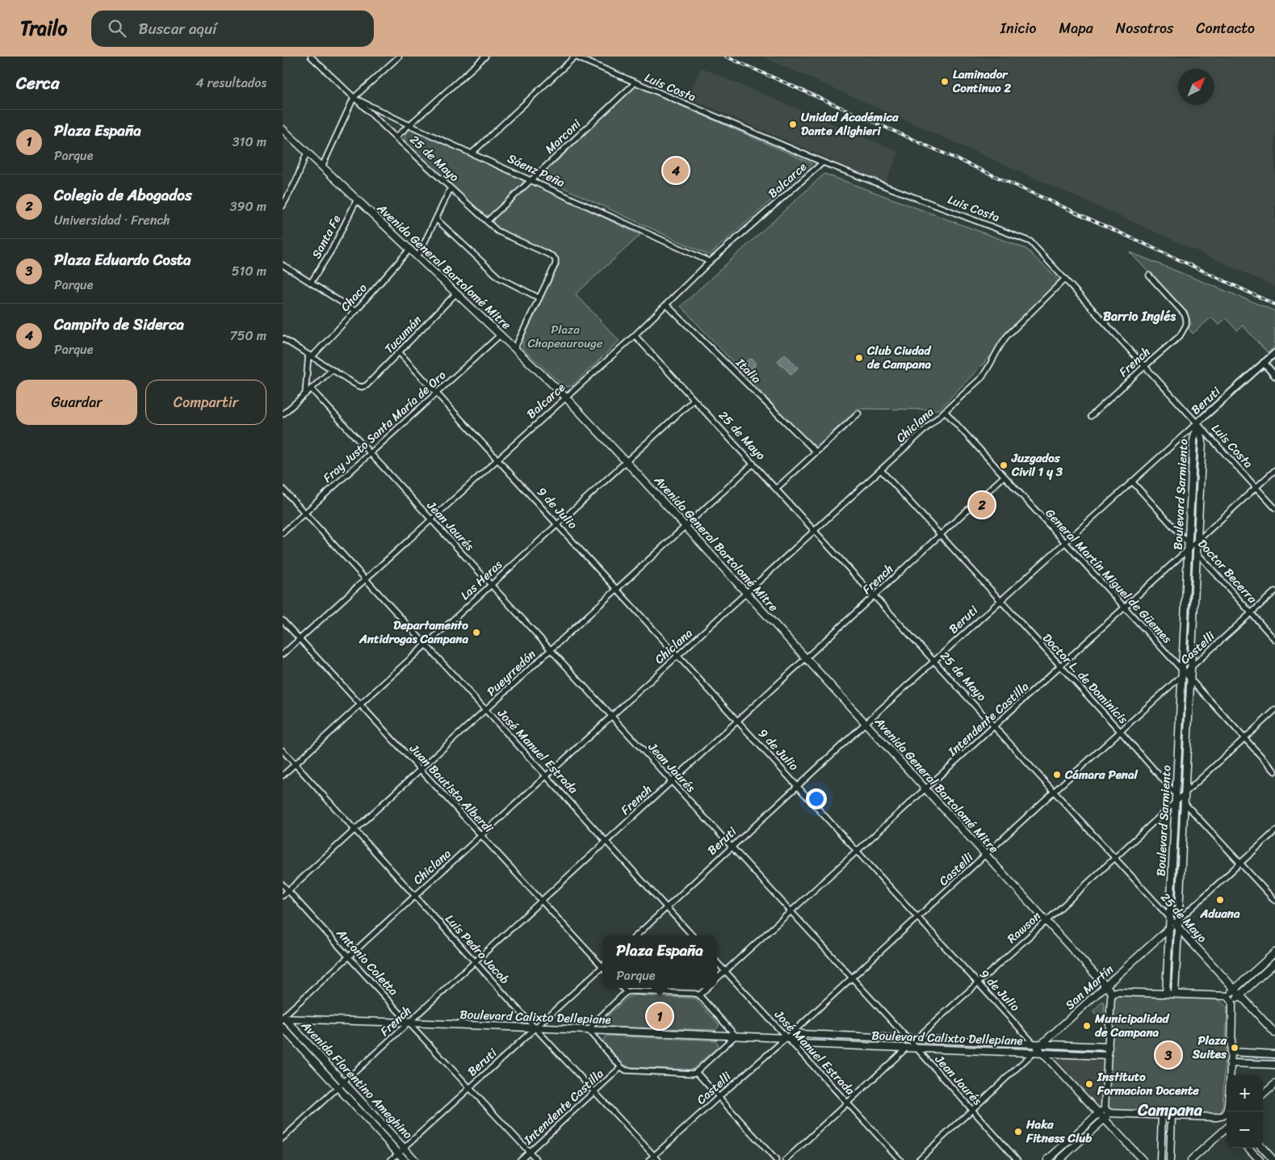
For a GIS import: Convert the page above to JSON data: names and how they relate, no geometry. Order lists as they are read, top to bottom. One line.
{"streets":{"main road":["25 de Mayo","Avenida General Bartolomé Mitre","Boulevard Sarmiento","San Martín","Boulevard Calixto Dellepiane","Avenida Florentino Ameghino"],"street":["Luis Costa","Marconi","Sáenz Peña","Balcarce","Santa Fe","Chaco","Tucumán","French","Italia","Beruti","Chiclana","Fray Justo Santa María de Oro","9 de Julio","Jean Jaurés","Doctor Becerra","General Martín Miguel de Güemes","Las Heras","Castelli","Pueyrredón","Doctor L. de Dominicis","Intendente Castilla","José Manuel Estrada","Juan Bautista Alberdi","Rawson","Luis Pedro Jacob","Antonio Coletta"]},"crossings":[["Luis Costa","Marconi"],["Luis Costa","Balcarce"],["Luis Costa","French"],["Luis Costa","Beruti"],["Luis Costa","Chiclana"],["Luis Costa","Boulevard Sarmiento"],["Luis Costa","Intendente Castilla"],["Marconi","25 de Mayo"],["Marconi","Sáenz Peña"],["25 de Mayo","Sáenz Peña"],["25 de Mayo","Balcarce"],["25 de Mayo","French"],["25 de Mayo","Beruti"],["25 de Mayo","Chiclana"],["25 de Mayo","Boulevard Sarmiento"],["25 de Mayo","Las Heras"],["25 de Mayo","Castelli"],["25 de Mayo","Pueyrredón"],["25 de Mayo","Intendente Castilla"],["25 de Mayo","Rawson"],["25 de Mayo","San Martín"],["Sáenz Peña","Balcarce"],["Balcarce","Avenida General Bartolomé Mitre"],["Balcarce","Italia"],["Balcarce","9 de Julio"],["Balcarce","Jean Jaurés"],["Balcarce","José Manuel Estrada"],["Balcarce","Juan Bautista Alberdi"],["Santa Fe","Avenida General Bartolomé Mitre"],["Avenida General Bartolomé Mitre","Chaco"],["Avenida General Bartolomé Mitre","Tucumán"],["Avenida General Bartolomé Mitre","French"],["Avenida General Bartolomé Mitre","Beruti"],["Avenida General Bartolomé Mitre","Chiclana"],["Avenida General Bartolomé Mitre","Fray Justo Santa María de Oro"],["Avenida General Bartolomé Mitre","Las Heras"],["Avenida General Bartolomé Mitre","Castelli"],["Avenida General Bartolomé Mitre","Pueyrredón"],["Avenida General Bartolomé Mitre","Intendente Castilla"],["Avenida General Bartolomé Mitre","Rawson"],["Avenida General Bartolomé Mitre","San Martín"],["Tucumán","9 de Julio"],["French","9 de Julio"],["French","Jean Jaurés"],["French","General Martín Miguel de Güemes"],["French","Doctor L. de Dominicis"],["French","José Manuel Estrada"],["French","Juan Bautista Alberdi"],["French","Luis Pedro Jacob"],["French","Antonio Coletta"],["French","Boulevard Calixto Dellepiane"],["French","Avenida Florentino Ameghino"],["Beruti","Boulevard Sarmiento"],["Beruti","9 de Julio"],["Beruti","Jean Jaurés"],["Beruti","Doctor Becerra"],["Beruti","General Martín Miguel de Güemes"],["Beruti","Doctor L. de Dominicis"],["Beruti","José Manuel Estrada"],["Beruti","Luis Pedro Jacob"],["Beruti","Antonio Coletta"],["Beruti","Boulevard Calixto Dellepiane"],["Beruti","Avenida Florentino Ameghino"],["Chiclana","9 de Julio"],["Chiclana","Jean Jaurés"],["Chiclana","General Martín Miguel de Güemes"],["Chiclana","Doctor L. de Dominicis"],["Chiclana","José Manuel Estrada"],["Chiclana","Juan Bautista Alberdi"],["Chiclana","Luis Pedro Jacob"],["Chiclana","Antonio Coletta"],["Chiclana","Boulevard Calixto Dellepiane"],["Chiclana","Avenida Florentino Ameghino"],["Fray Justo Santa María de Oro","9 de Julio"],["Fray Justo Santa María de Oro","Jean Jaurés"],["Fray Justo Santa María de Oro","José Manuel Estrada"],["Boulevard Sarmiento","Doctor Becerra"],["Boulevard Sarmiento","General Martín Miguel de Güemes"],["Boulevard Sarmiento","Castelli"],["Boulevard Sarmiento","Doctor L. de Dominicis"],["Boulevard Sarmiento","Intendente Castilla"],["Boulevard Sarmiento","Rawson"],["Boulevard Sarmiento","San Martín"],["9 de Julio","Las Heras"],["9 de Julio","Castelli"],["9 de Julio","Pueyrredón"],["9 de Julio","Intendente Castilla"],["9 de Julio","Rawson"],["9 de Julio","Boulevard Calixto Dellepiane"],["Jean Jaurés","Las Heras"],["Jean Jaurés","Castelli"],["Jean Jaurés","Pueyrredón"],["Jean Jaurés","Intendente Castilla"],["Jean Jaurés","Rawson"],["Jean Jaurés","San Martín"],["Jean Jaurés","Boulevard Calixto Dellepiane"],["Doctor Becerra","Castelli"],["Doctor Becerra","Intendente Castilla"],["General Martín Miguel de Güemes","Castelli"],["General Martín Miguel de Güemes","Intendente Castilla"],["General Martín Miguel de Güemes","Rawson"],["Las Heras","José Manuel Estrada"],["Las Heras","Juan Bautista Alberdi"],["Las Heras","Luis Pedro Jacob"],["Castelli","Doctor L. de Dominicis"],["Castelli","José Manuel Estrada"],["Castelli","Luis Pedro Jacob"],["Castelli","Boulevard Calixto Dellepiane"],["Pueyrredón","José Manuel Estrada"],["Pueyrredón","Juan Bautista Alberdi"],["Pueyrredón","Luis Pedro Jacob"],["Pueyrredón","Antonio Coletta"],["Doctor L. de Dominicis","Intendente Castilla"],["Doctor L. de Dominicis","Rawson"],["Doctor L. de Dominicis","San Martín"],["Intendente Castilla","José Manuel Estrada"],["Intendente Castilla","Luis Pedro Jacob"],["Intendente Castilla","Antonio Coletta"],["Intendente Castilla","Boulevard Calixto Dellepiane"],["José Manuel Estrada","Rawson"],["José Manuel Estrada","Boulevard Calixto Dellepiane"],["Rawson","Boulevard Calixto Dellepiane"],["Luis Pedro Jacob","Boulevard Calixto Dellepiane"],["Antonio Coletta","Boulevard Calixto Dellepiane"],["San Martín","Boulevard Calixto Dellepiane"],["Boulevard Calixto Dellepiane","Avenida Florentino Ameghino"]],"districts":["Barrio Inglés","Campana"],"parks":["Plaza Chapeaurouge"],"places":["Laminador Continuo 2","Unidad Académica Dante Alighieri","Club Ciudad de Campana","Juzgados Civil 1 y 3","Departamento Antidrogas Campana","Cámara Penal","Aduana","Municipalidad de Campana","Plaza Suites","Instituto Formacion Docente","Haka Fitness Club"],"north":"top right","page":{"header":"Trailo","search":"Buscar aquí","nav":["Inicio","Mapa","Nosotros","Contacto"],"heading":["Cerca","4 resultados"],"list":[{"mark":"1","name":"Plaza España","note":"Parque","value":"310 m"},{"mark":"2","name":"Colegio de Abogados","note":"Universidad · French","value":"390 m"},{"mark":"3","name":"Plaza Eduardo Costa","note":"Parque","value":"510 m"},{"mark":"4","name":"Campito de Siderca","note":"Parque","value":"750 m"}],"pins":["4","2","1","3"],"buttons":["Guardar","Compartir"],"popup":["Plaza España","Parque"],"map_buttons":["+","−"]}}
